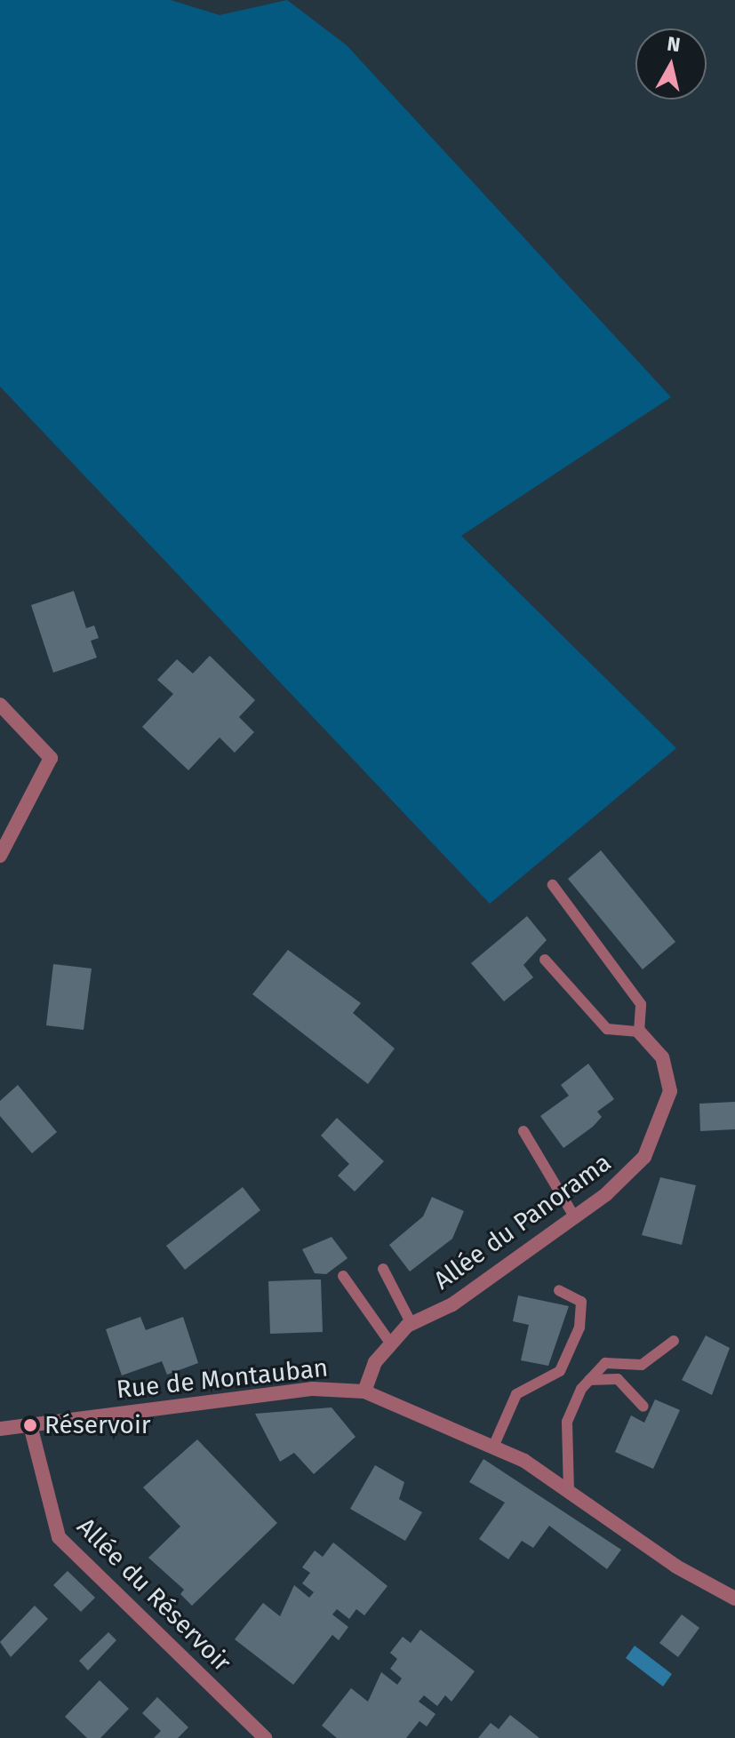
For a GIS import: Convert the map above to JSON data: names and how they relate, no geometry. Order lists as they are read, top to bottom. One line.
{"streets":{"street":["Allée du Panorama","Rue de Montauban","Allée du Réservoir"]},"crossings":[["Allée du Panorama","Rue de Montauban"],["Rue de Montauban","Allée du Réservoir"]],"places":["Réservoir"],"north":"top"}
